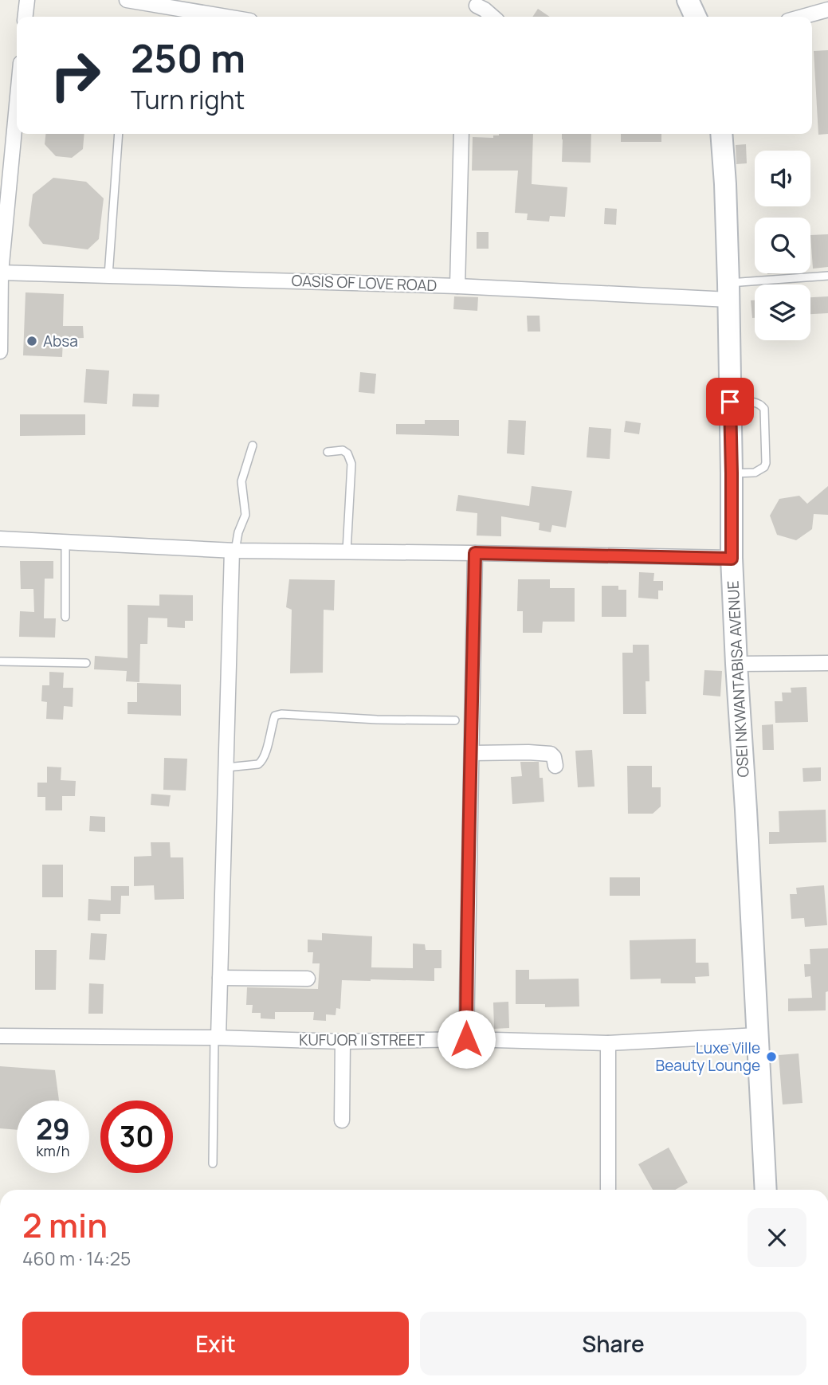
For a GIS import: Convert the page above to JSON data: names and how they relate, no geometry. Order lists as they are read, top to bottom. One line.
{"streets":{"street":["OASIS OF LOVE ROAD","OSEI NKWANTABISA AVENUE","KUFUOR II STREET"]},"crossings":[["OASIS OF LOVE ROAD","OSEI NKWANTABISA AVENUE"],["OSEI NKWANTABISA AVENUE","KUFUOR II STREET"]],"places":["Absa","Luxe Ville Beauty Lounge"],"page":{"turn":["250 m","Turn right"],"speed":"29 km/h","limit":"30","heading":["2 min","460 m · 14:25"],"buttons":["Exit","Share"]}}
